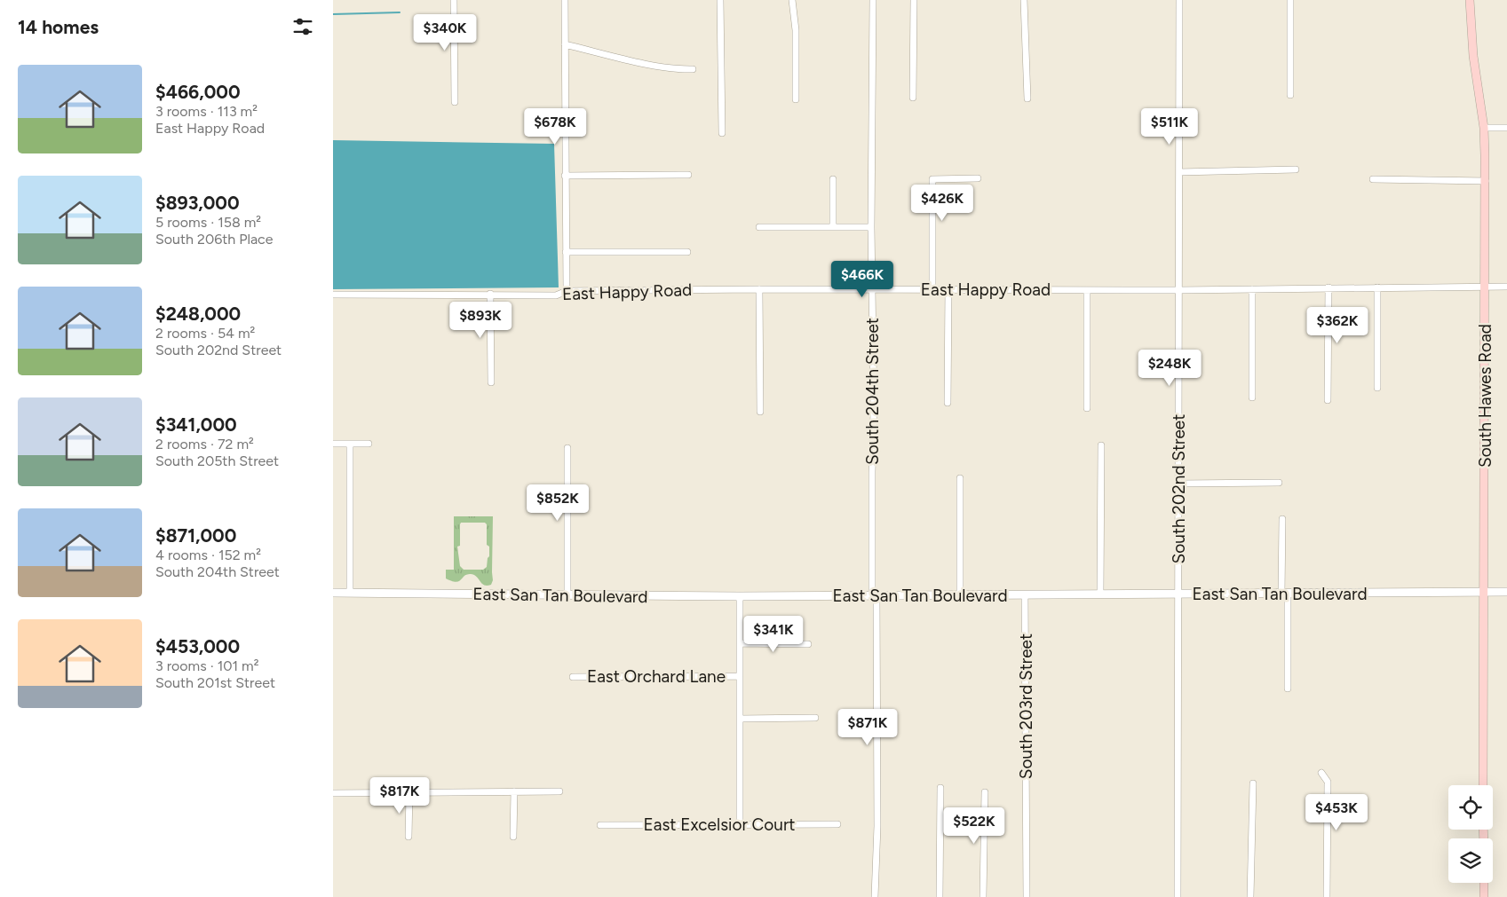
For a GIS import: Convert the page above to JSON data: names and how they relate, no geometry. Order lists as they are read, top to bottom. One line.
{"streets":{"main road":["South Hawes Road"],"street":["East Happy Road","South 204th Street","South 202nd Street","East San Tan Boulevard","East Orchard Lane","South 203rd Street","East Excelsior Court"]},"crossings":[["East Happy Road","South 204th Street"],["East Happy Road","South Hawes Road"],["East Happy Road","South 202nd Street"],["South 204th Street","East San Tan Boulevard"],["South Hawes Road","East San Tan Boulevard"],["South 202nd Street","East San Tan Boulevard"],["East San Tan Boulevard","South 203rd Street"]],"page":{"heading":"14 homes","price":["$340K","$678K","$511K","$426K","$466K","$893K","$362K","$248K","$852K","$341K","$871K","$817K","$453K","$522K"],"list":[{"name":"$466,000","note":"3 rooms · 113 m² · East Happy Road"},{"name":"$893,000","note":"5 rooms · 158 m² · South 206th Place"},{"name":"$248,000","note":"2 rooms · 54 m² · South 202nd Street"},{"name":"$341,000","note":"2 rooms · 72 m² · South 205th Street"},{"name":"$871,000","note":"4 rooms · 152 m² · South 204th Street"},{"name":"$453,000","note":"3 rooms · 101 m² · South 201st Street"}]}}
